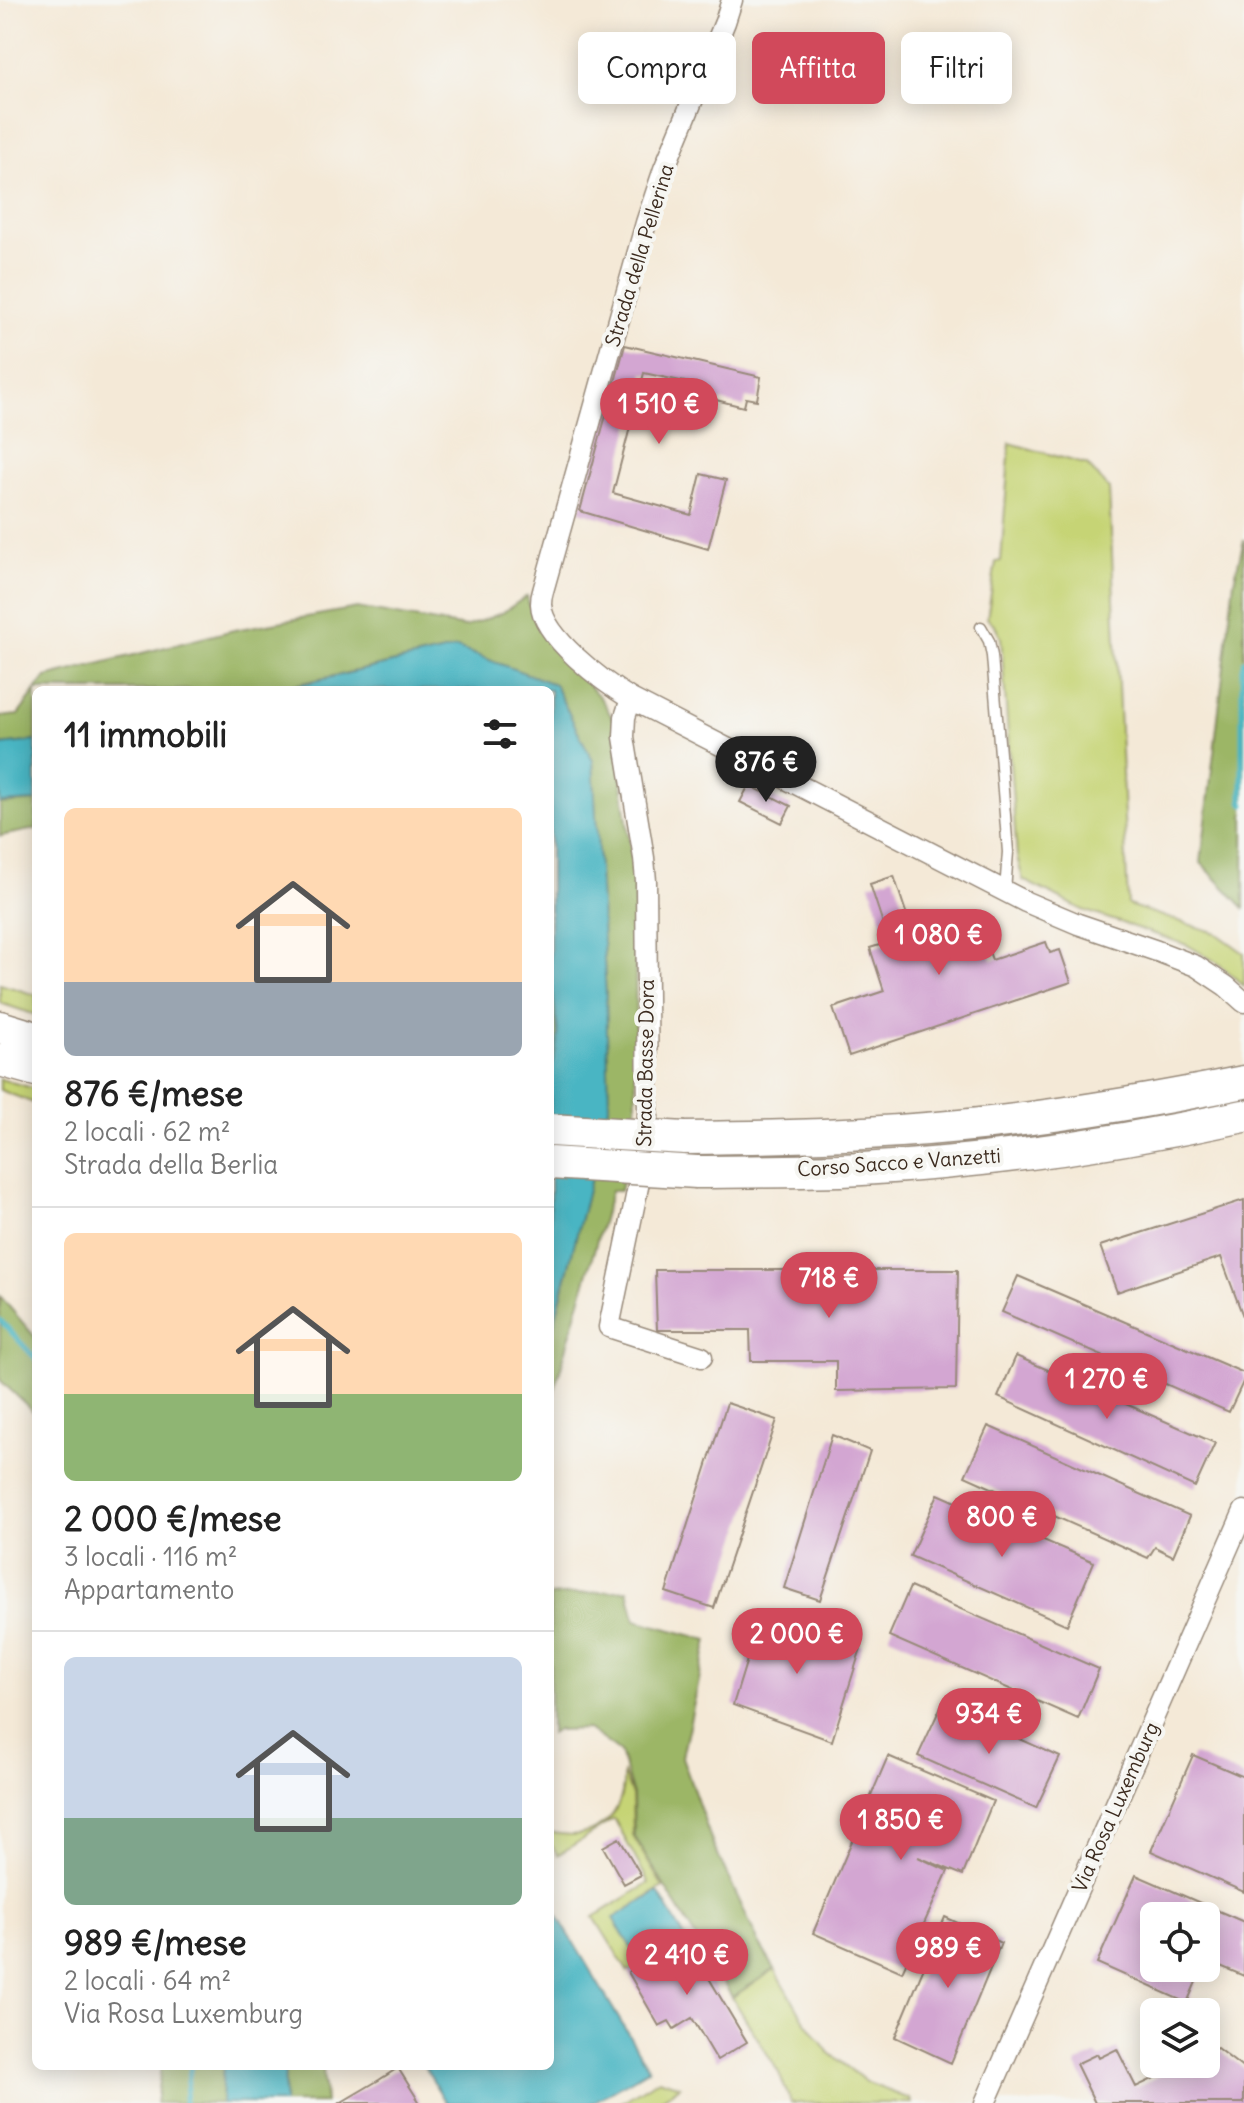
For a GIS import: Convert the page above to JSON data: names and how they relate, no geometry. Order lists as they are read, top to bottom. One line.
{"streets":{"main road":["Corso Sacco e Vanzetti"],"street":["Strada della Pellerina","Strada Basse Dora","Via Rosa Luxemburg"]},"crossings":[["Strada della Pellerina","Strada Basse Dora"]],"page":{"chip":["Compra","Affitta","Filtri"],"price":["1 510 €","876 €","1 080 €","718 €","1 270 €","800 €","2 000 €","934 €","1 850 €","989 €","2 410 €"],"heading":"11 immobili","list":[{"name":"876 €/mese","note":"2 locali · 62 m² · Strada della Berlia"},{"name":"2 000 €/mese","note":"3 locali · 116 m² · Appartamento"},{"name":"989 €/mese","note":"2 locali · 64 m² · Via Rosa Luxemburg"}]}}
